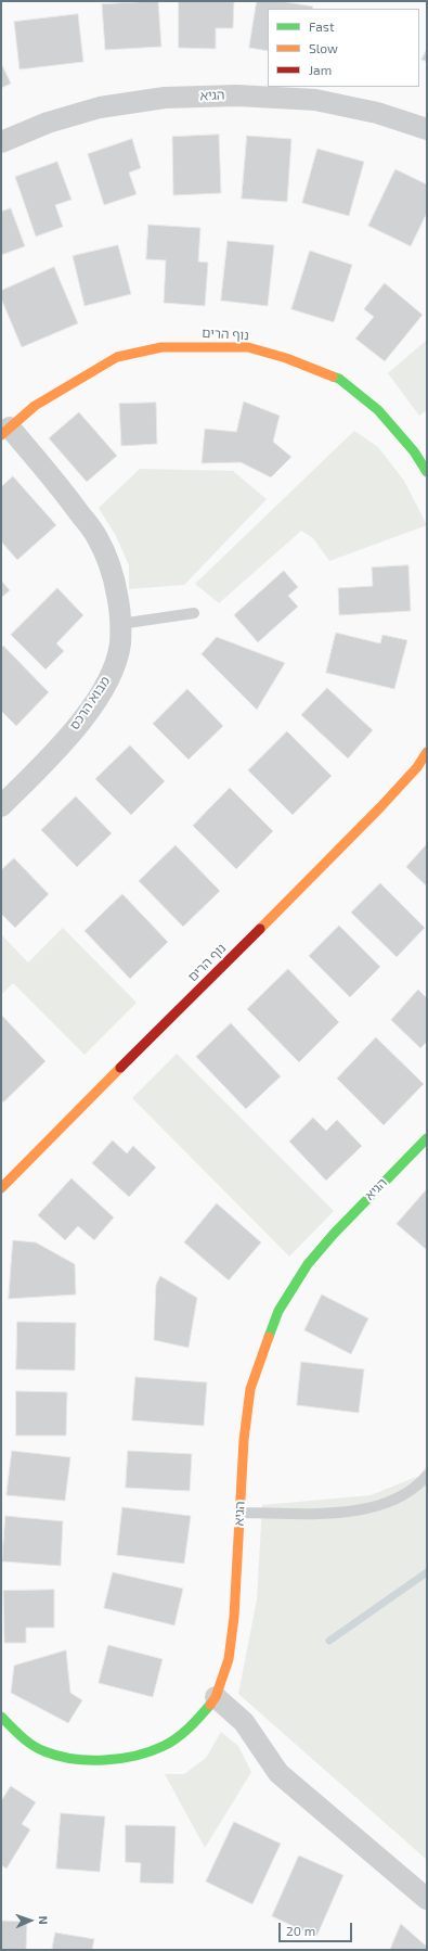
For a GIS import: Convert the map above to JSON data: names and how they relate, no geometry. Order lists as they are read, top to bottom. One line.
{"streets":{"street":["הגיא","נוף הרים","מבוא הרכס"]},"crossings":[["נוף הרים","מבוא הרכס"]],"legend":["Fast","Slow","Jam"],"scale_bar":"20 m","north":"right"}
